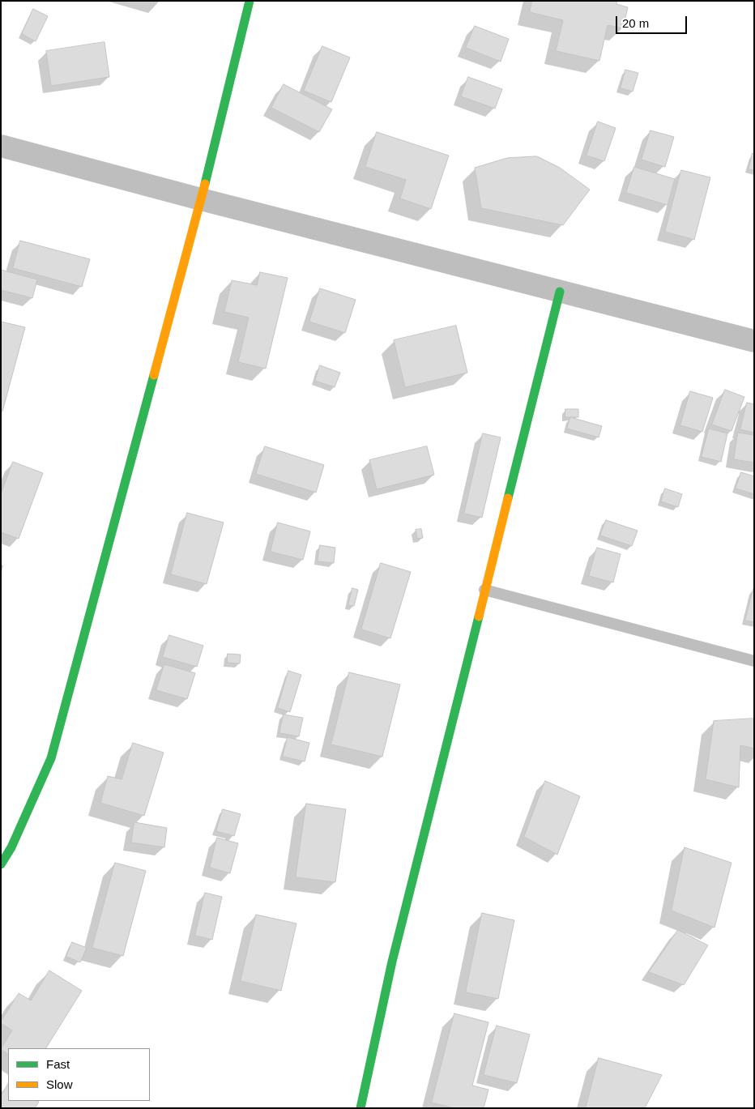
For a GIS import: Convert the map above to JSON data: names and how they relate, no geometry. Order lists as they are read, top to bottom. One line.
{"legend":["Fast","Slow"],"scale_bar":"20 m"}
